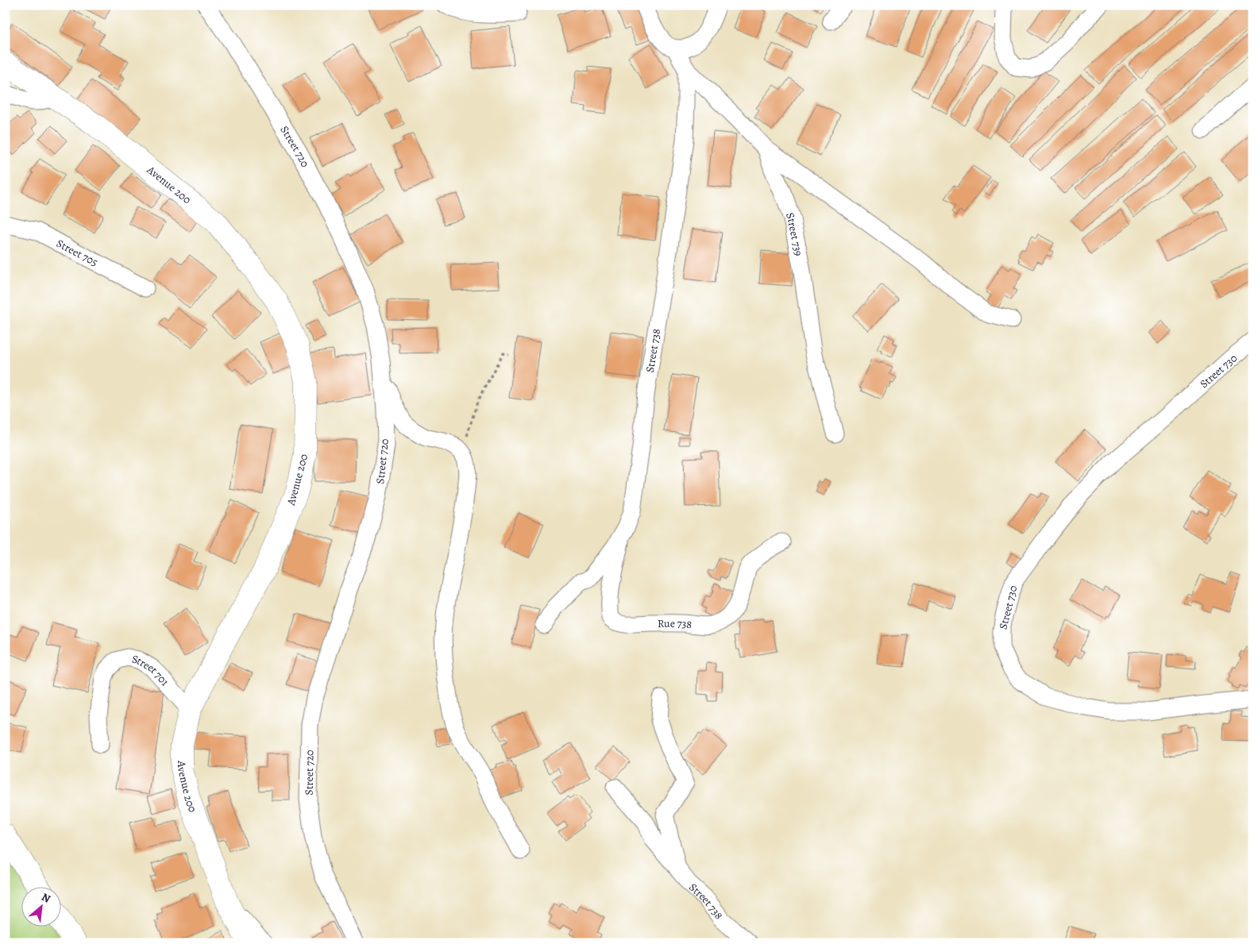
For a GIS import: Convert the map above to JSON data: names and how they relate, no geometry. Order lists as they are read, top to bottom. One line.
{"streets":{"main road":["Avenue 200"],"street":["Street 720","Street 739","Street 705","Street 738","Street 730","Rue 738","Street 701"]},"crossings":[["Avenue 200","Street 701"],["Street 739","Street 738"],["Street 738","Rue 738"]],"north":"top right"}
